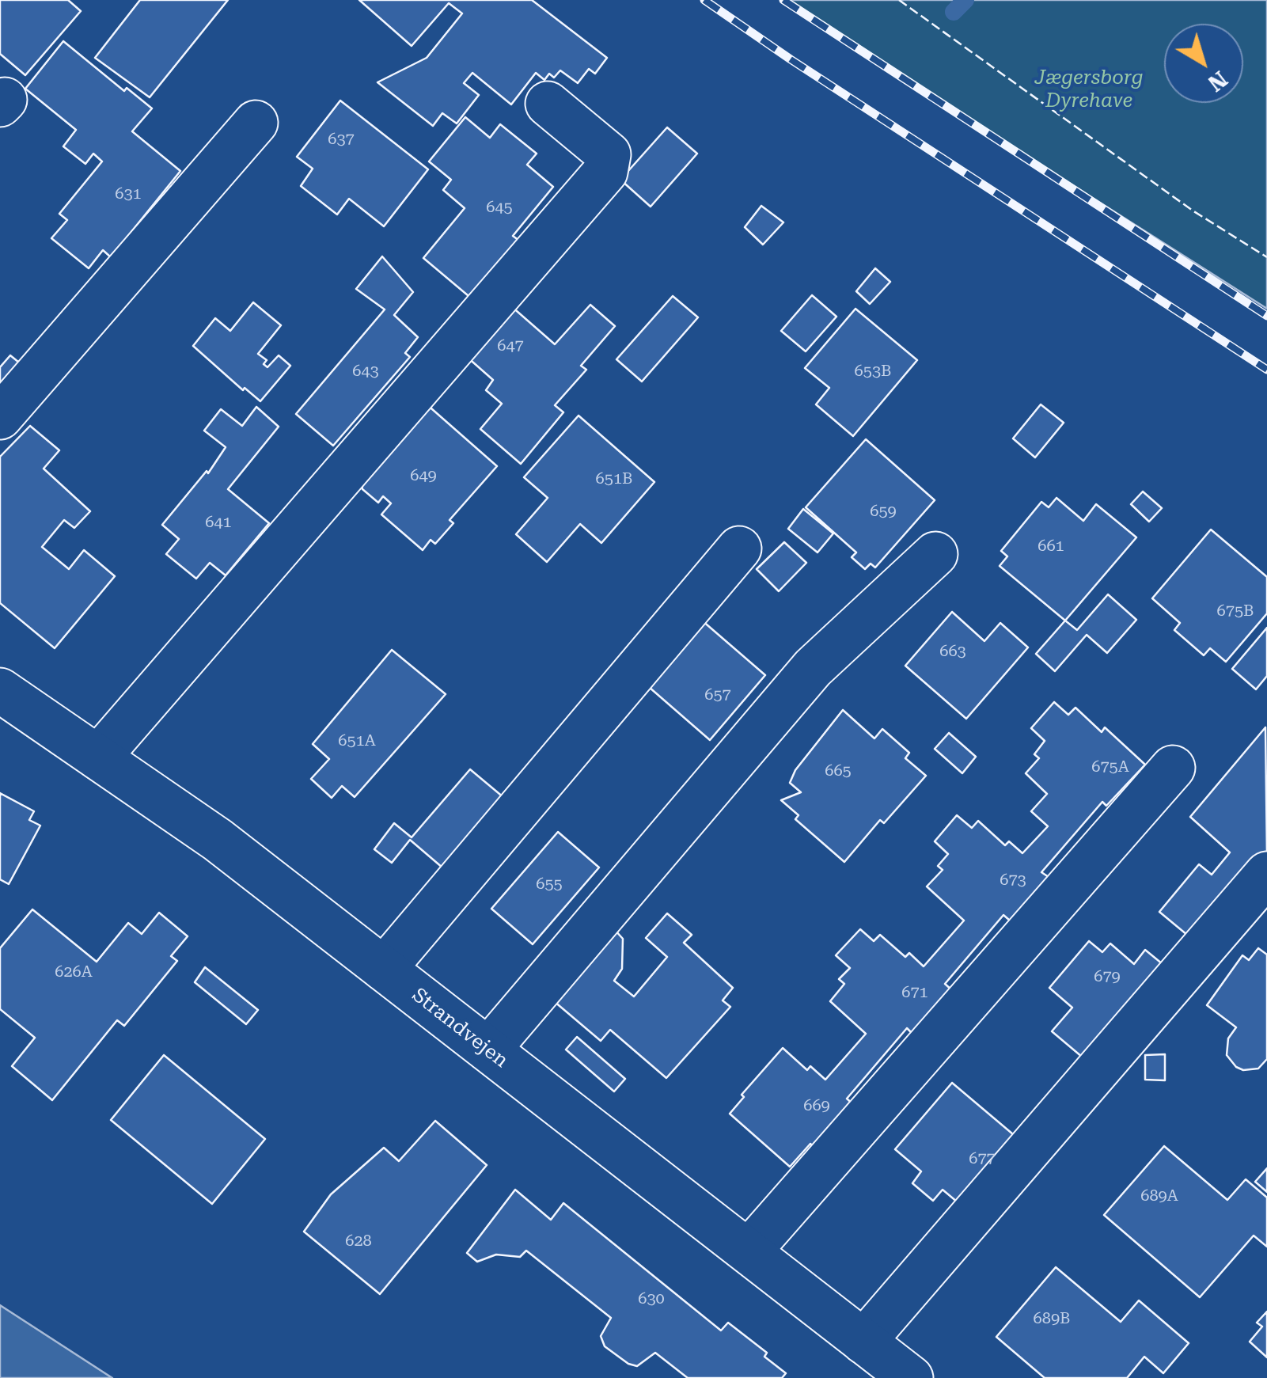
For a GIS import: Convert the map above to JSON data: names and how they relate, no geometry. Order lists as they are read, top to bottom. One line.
{"streets":{"main road":["Strandvejen"]},"parks":["Jægersborg Dyrehave"],"house_numbers":["637","631","645","647","643","653B","649","651B","659","641","661","675B","663","657","651A","675A","665","673","655","626A","679","671","669","677","689A","628","630","689B"],"north":"bottom right"}
